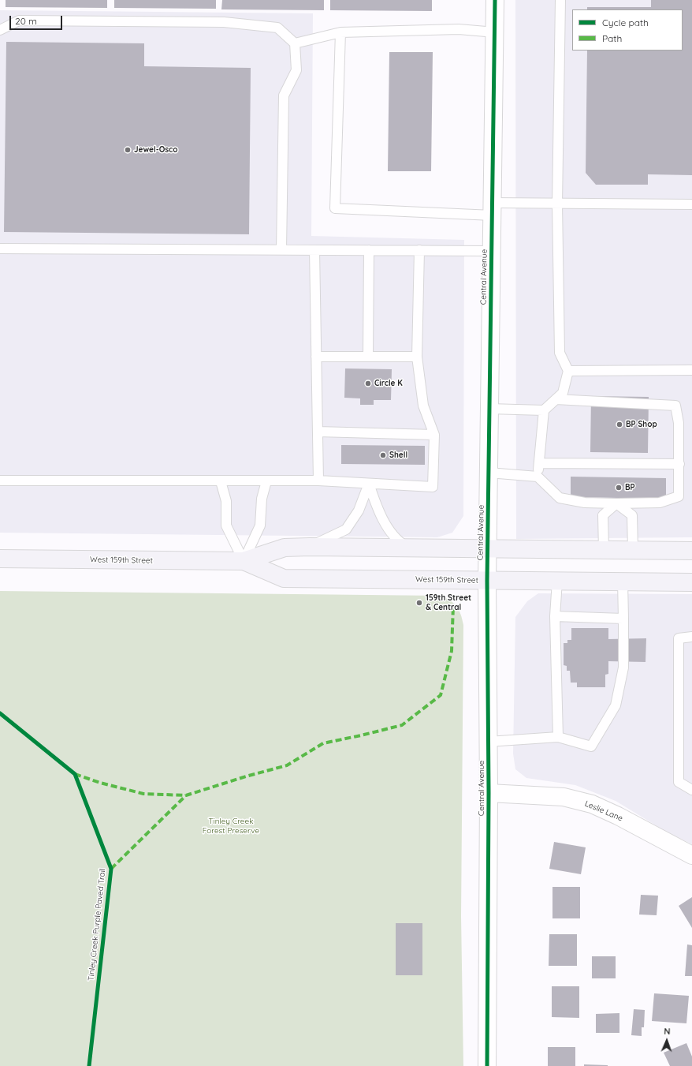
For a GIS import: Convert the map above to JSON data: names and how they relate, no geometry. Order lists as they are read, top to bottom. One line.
{"streets":{"main road":["West 159th Street"],"street":["Central Avenue","Leslie Lane"],"cycle path":["Tinley Creek Purple Paved Trail"]},"crossings":[["Central Avenue","West 159th Street"],["Central Avenue","Leslie Lane"]],"parks":["Tinley Creek Forest Preserve"],"places":["Jewel-Osco","Circle K","BP Shop","Shell","BP","159th Street & Central"],"legend":["Cycle path","Path"],"scale_bar":"20 m","north":"top"}
